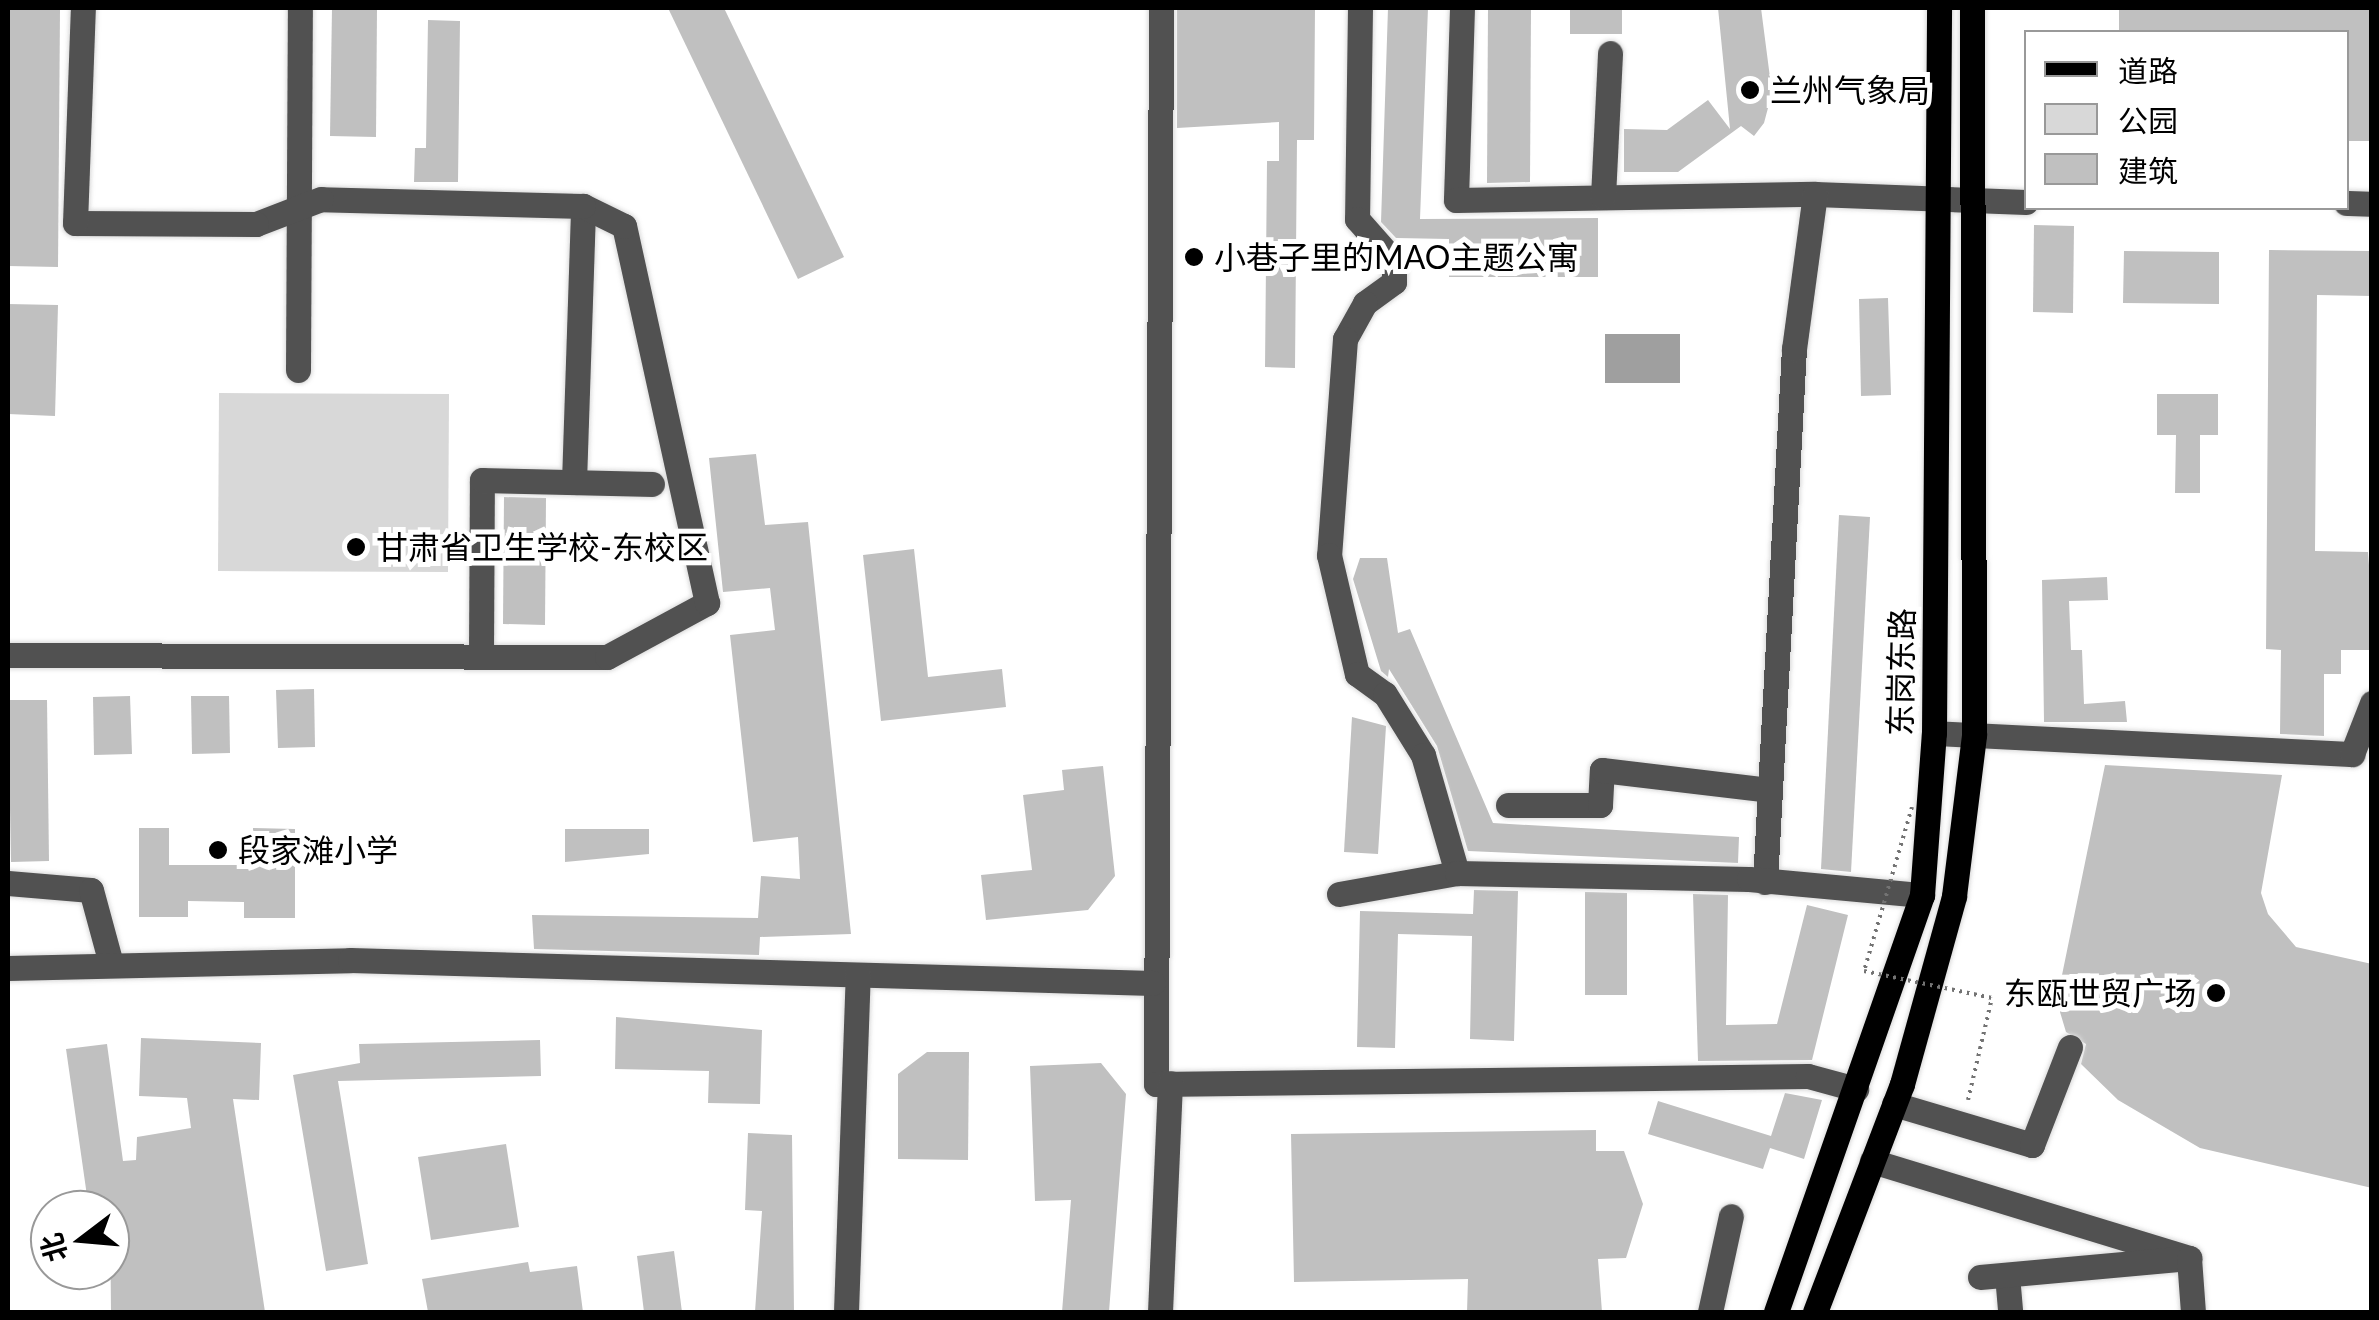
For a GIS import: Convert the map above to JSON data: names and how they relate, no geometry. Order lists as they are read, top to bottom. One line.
{"streets":{"main road":["东岗东路"]},"places":["兰州气象局","小巷子里的MAO主题公寓","甘肃省卫生学校-东校区","段家滩小学","东瓯世贸广场"],"legend":["道路","公园","建筑"],"north":"left"}
